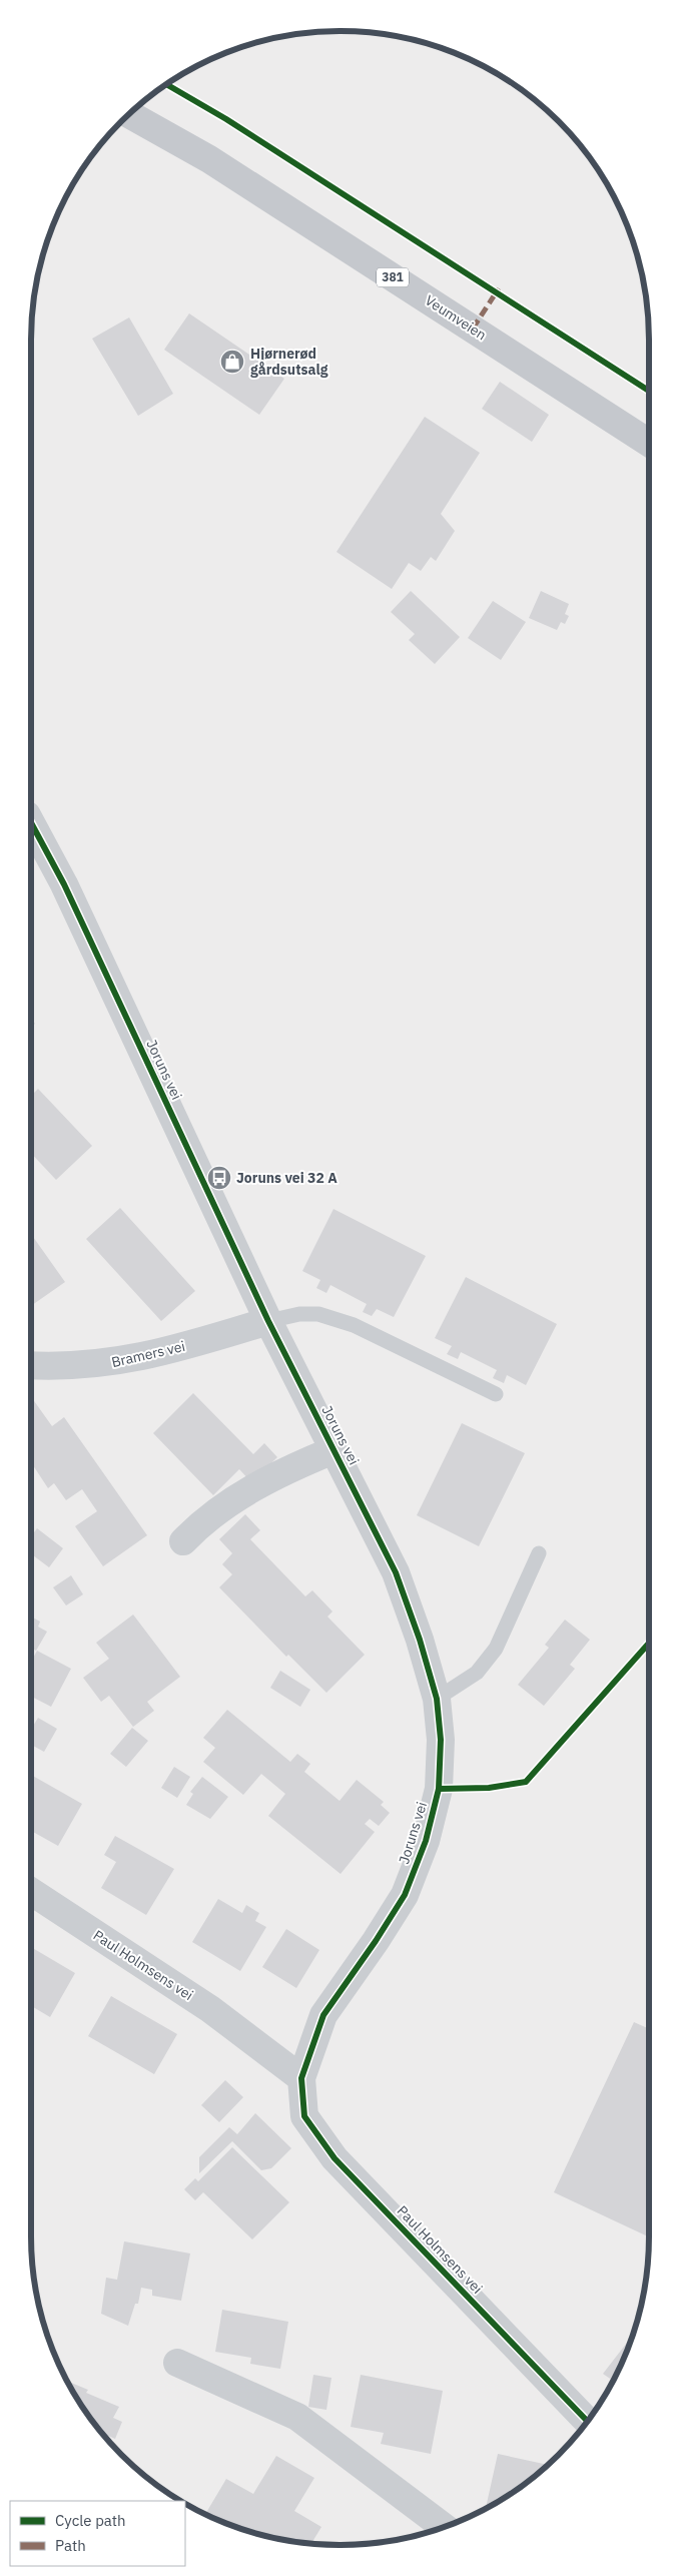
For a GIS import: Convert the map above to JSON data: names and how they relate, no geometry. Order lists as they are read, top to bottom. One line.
{"streets":{"main road":["381","Veumveien"],"street":["Joruns vei","Bramers vei","Paul Holmsens vei"]},"crossings":[["Joruns vei","Bramers vei"],["Joruns vei","Paul Holmsens vei"]],"places":{"shop":["Hjørnerød gårdsutsalg"],"bus stop":["Joruns vei 32 A"]},"legend":["Cycle path","Path"]}
